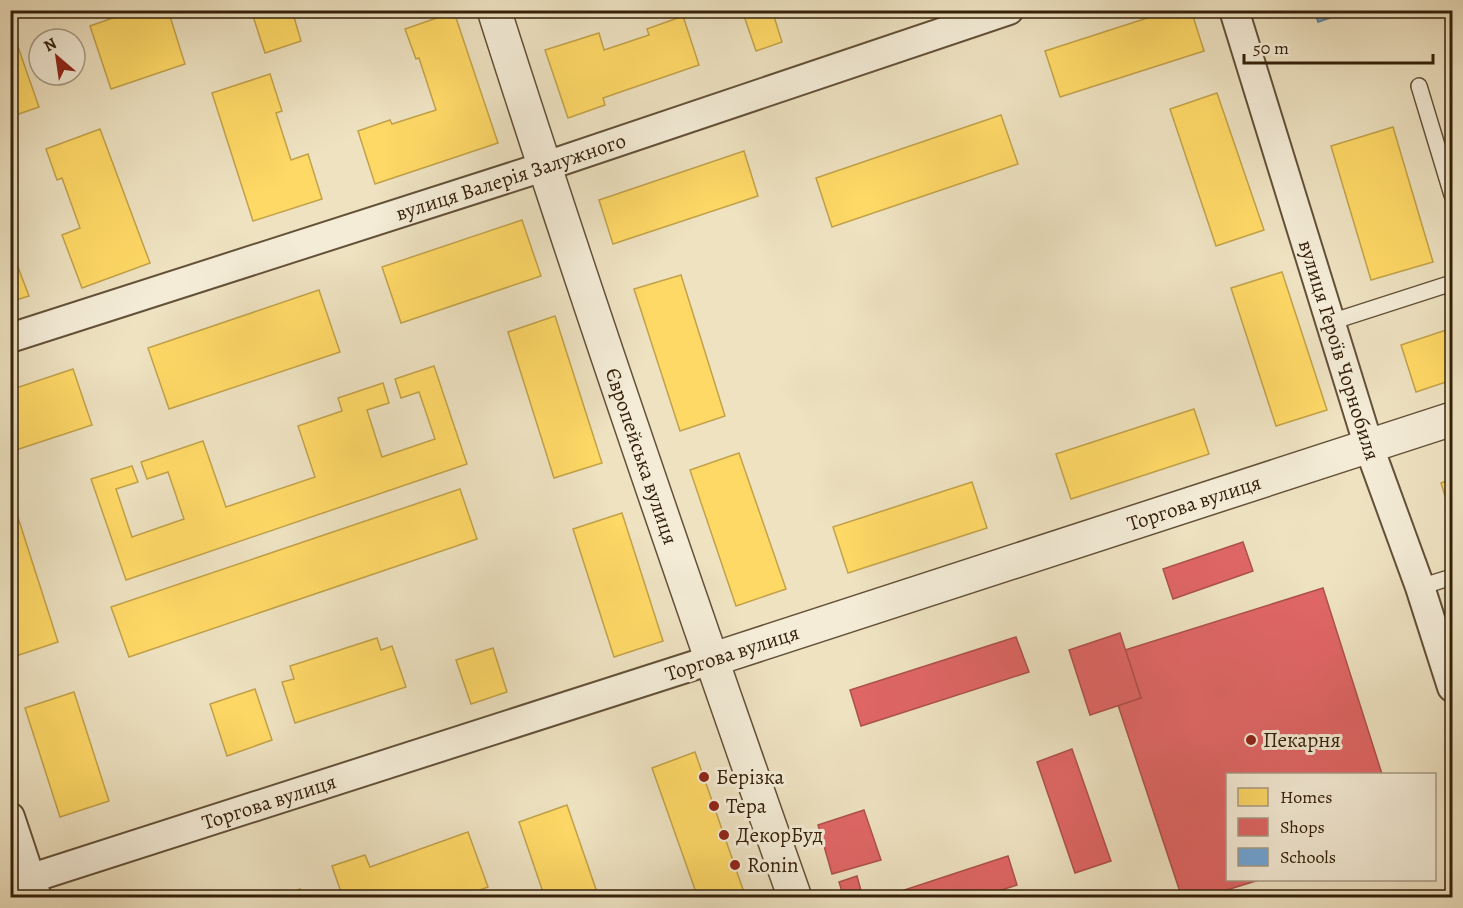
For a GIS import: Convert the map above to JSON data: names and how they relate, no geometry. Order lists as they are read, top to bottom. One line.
{"streets":{"street":["вулиця Валерія Залужного","вулиця Героїв Чорнобиля","Європейська вулиця","Торгова вулиця"]},"crossings":[["вулиця Валерія Залужного","Європейська вулиця"],["вулиця Героїв Чорнобиля","Торгова вулиця"],["Європейська вулиця","Торгова вулиця"]],"places":["Пекарня","Берізка","Тера","ДекорБуд","Ronin"],"legend":["Homes","Shops","Schools"],"scale_bar":"50 m","north":"top left"}
